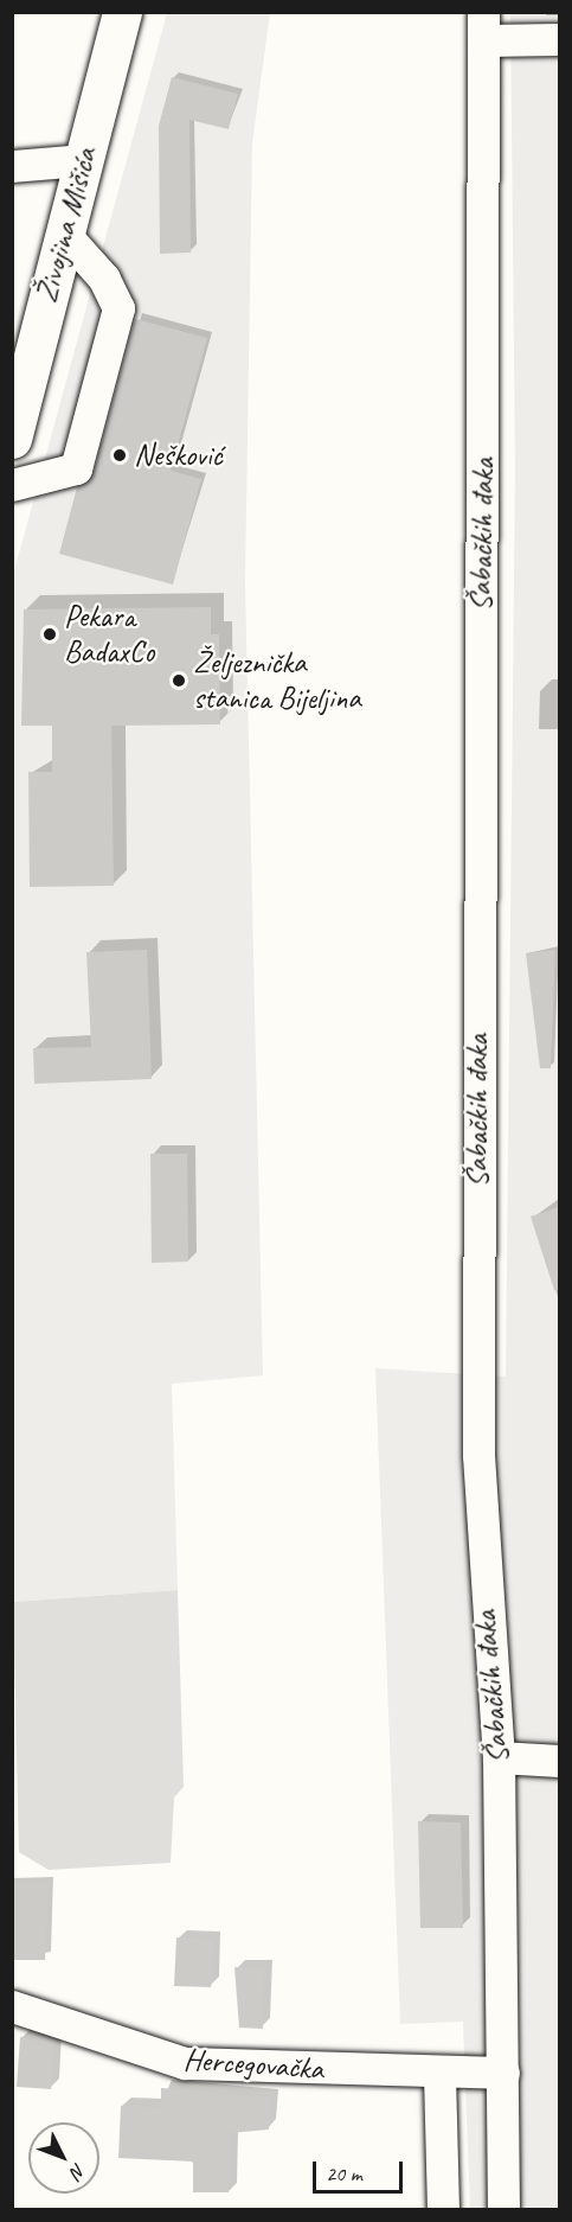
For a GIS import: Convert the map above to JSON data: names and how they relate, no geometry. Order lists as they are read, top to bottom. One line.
{"streets":{"main road":["Živojina Mišića"],"street":["Šabačkih đaka","Hercegovačka"]},"crossings":[["Šabačkih đaka","Hercegovačka"]],"places":["Nešković","Pekara BadaxCo","Željeznička stanica Bijeljina"],"scale_bar":"20 m","north":"bottom right"}
